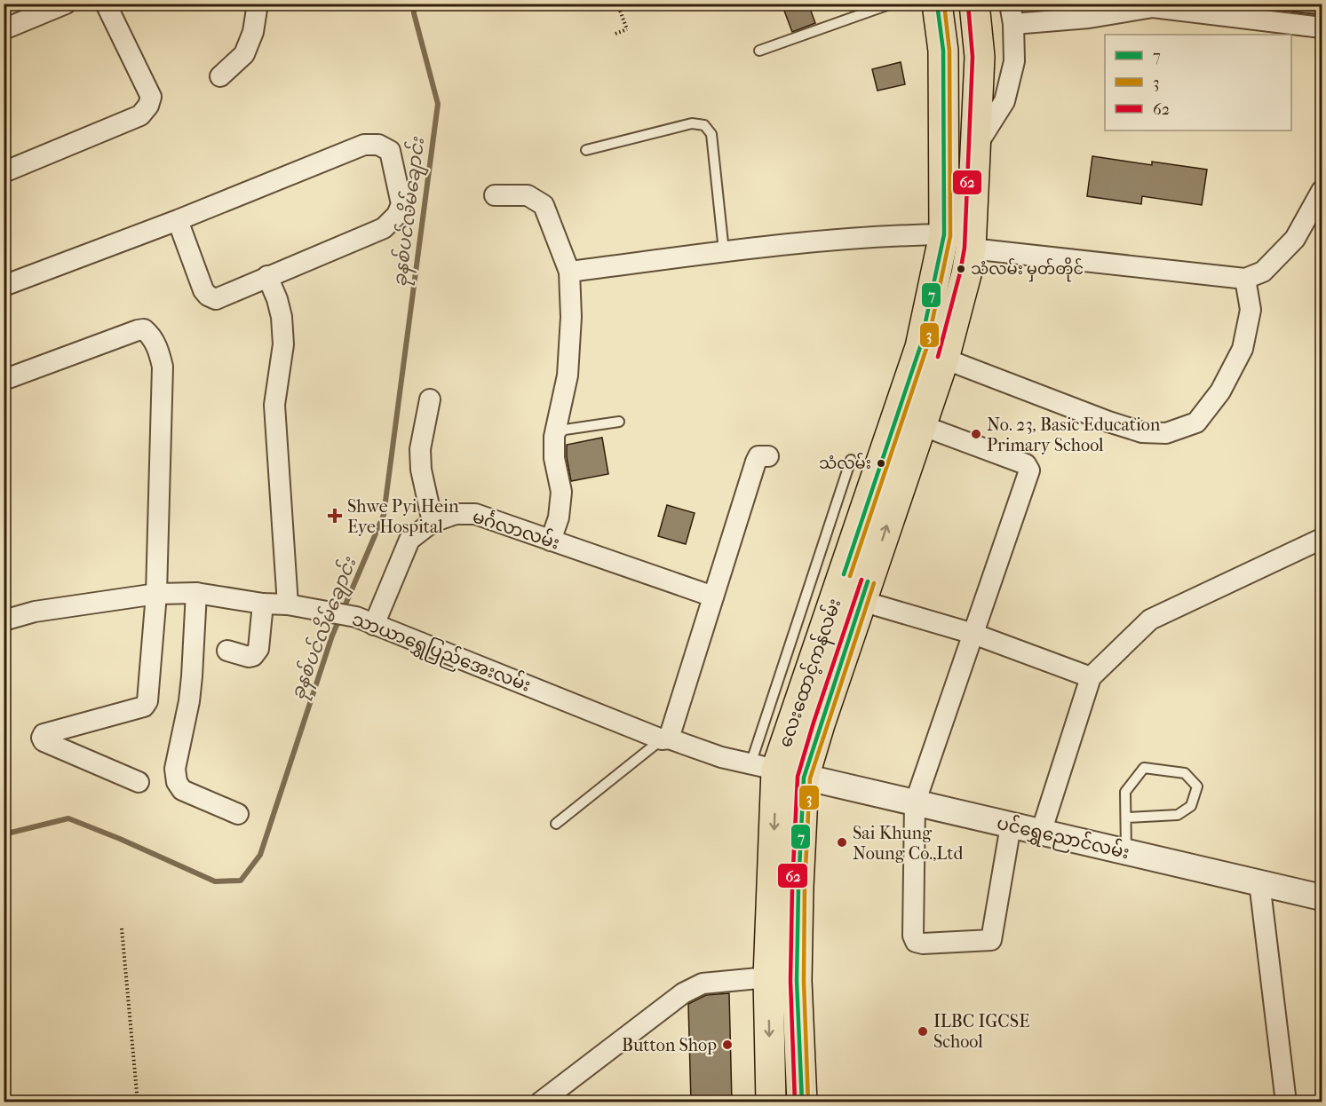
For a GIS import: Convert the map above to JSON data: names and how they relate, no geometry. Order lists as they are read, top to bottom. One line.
{"streets":{"main road":["လေးထောင့်ကန်လမ်း"],"street":["မင်္ဂလာလမ်း","သာယာရွှေပြည်အေးလမ်း","ပင်ရွှေညောင်လမ်း"]},"crossings":[["မင်္ဂလာလမ်း","သာယာရွှေပြည်အေးလမ်း"],["သာယာရွှေပြည်အေးလမ်း","လေးထောင့်ကန်လမ်း"],["သာယာရွှေပြည်အေးလမ်း","ပင်ရွှေညောင်လမ်း"],["လေးထောင့်ကန်လမ်း","ပင်ရွှေညောင်လမ်း"]],"water":["ခုနစ်ပင်လိမ်ချောင်း"],"places":{"other":["သံလမ်း မှတ်တိုင်","No. 23, Basic Education Primary School","သံလမ်း","Sai Khung Noung Co.,Ltd","ILBC IGCSE School","Button Shop"],"health":["Shwe Pyi Hein Eye Hospital"]},"lines":["transit line 7","transit line 3","transit line 62"],"legend":["7","3","62"]}
